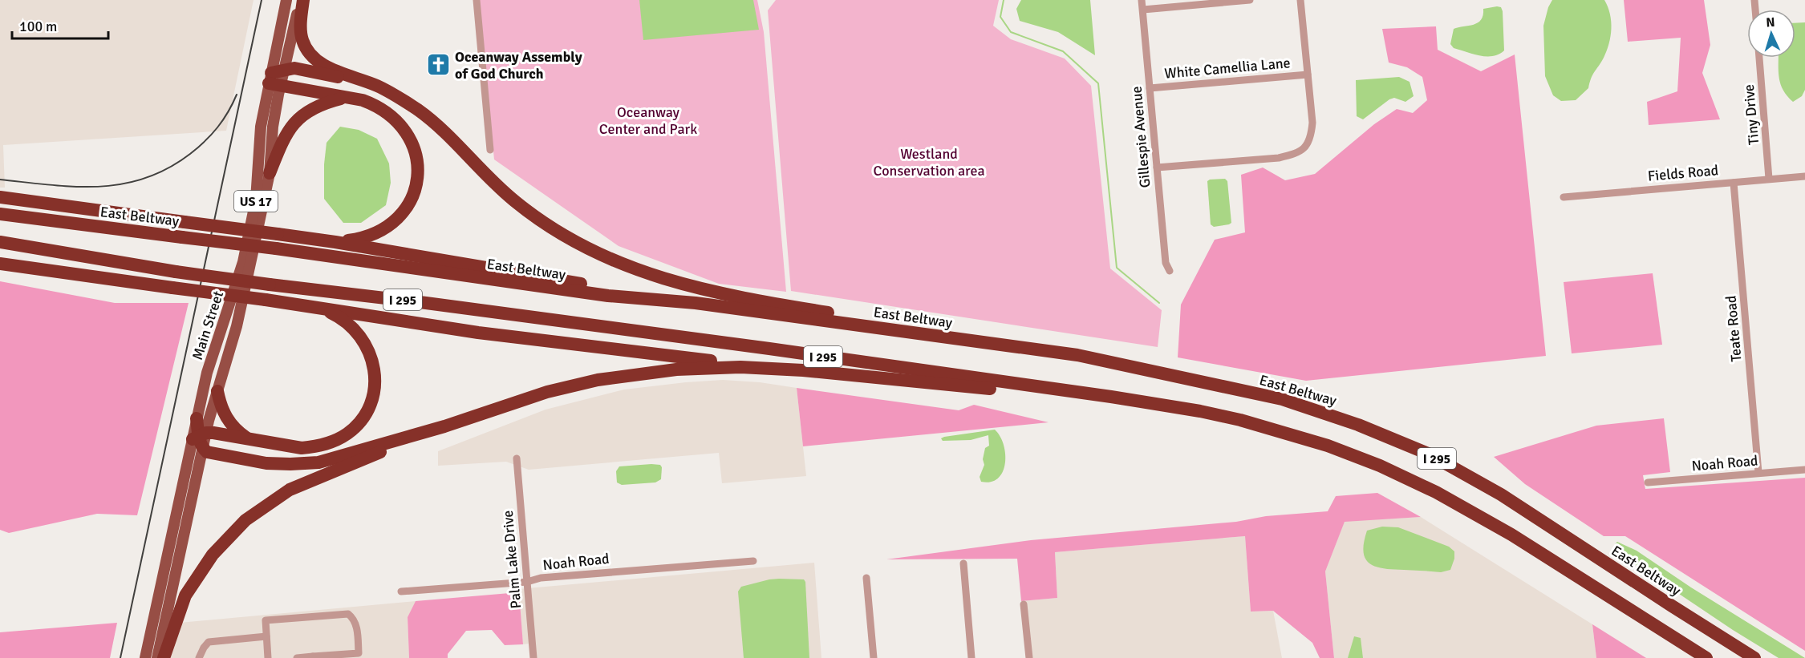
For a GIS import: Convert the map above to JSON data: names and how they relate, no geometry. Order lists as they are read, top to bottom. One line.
{"streets":{"highway":["East Beltway","I 295"],"main road":["US 17","Main Street"],"street":["White Camellia Lane","Tiny Drive","Gillespie Avenue","Fields Road","Teate Road","Noah Road","Palm Lake Drive"]},"crossings":[["White Camellia Lane","Gillespie Avenue"],["Tiny Drive","Fields Road"],["Fields Road","Teate Road"],["Teate Road","Noah Road"],["Noah Road","Palm Lake Drive"]],"parks":["Oceanway Center and Park","Westland Conservation area"],"places":{"church":["Oceanway Assembly of God Church"]},"scale_bar":"100 m","north":"top"}
